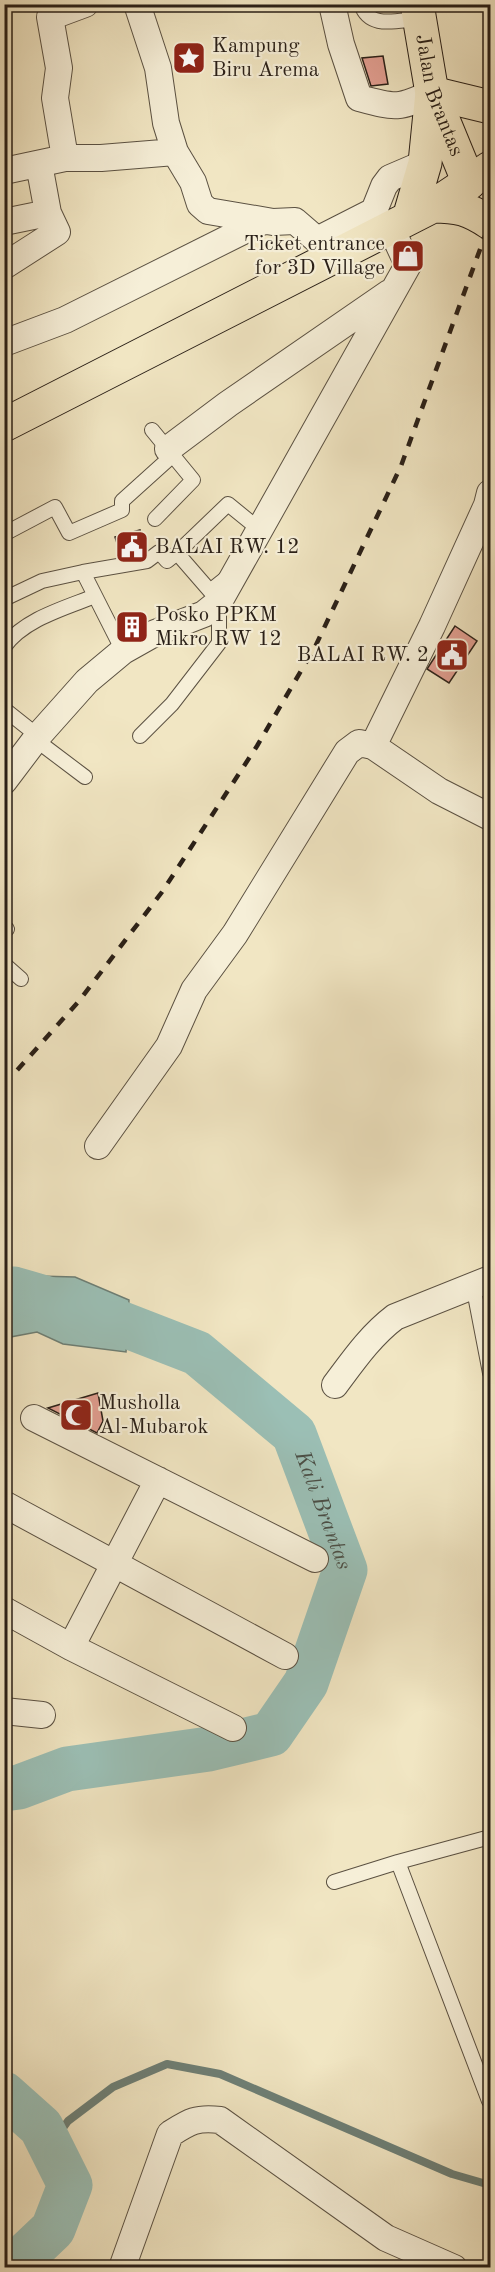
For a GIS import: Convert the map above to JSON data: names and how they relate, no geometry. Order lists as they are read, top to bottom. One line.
{"streets":{"main road":["Jalan Brantas"]},"water":["Kali Brantas"],"places":{"place":["Kampung Biru Arema"],"shop":["Ticket entrance for 3D Village"],"public building":["BALAI RW. 12","BALAI RW. 2"],"building":["Posko PPKM Mikro RW 12"],"mosque":["Musholla Al-Mubarok"]}}
